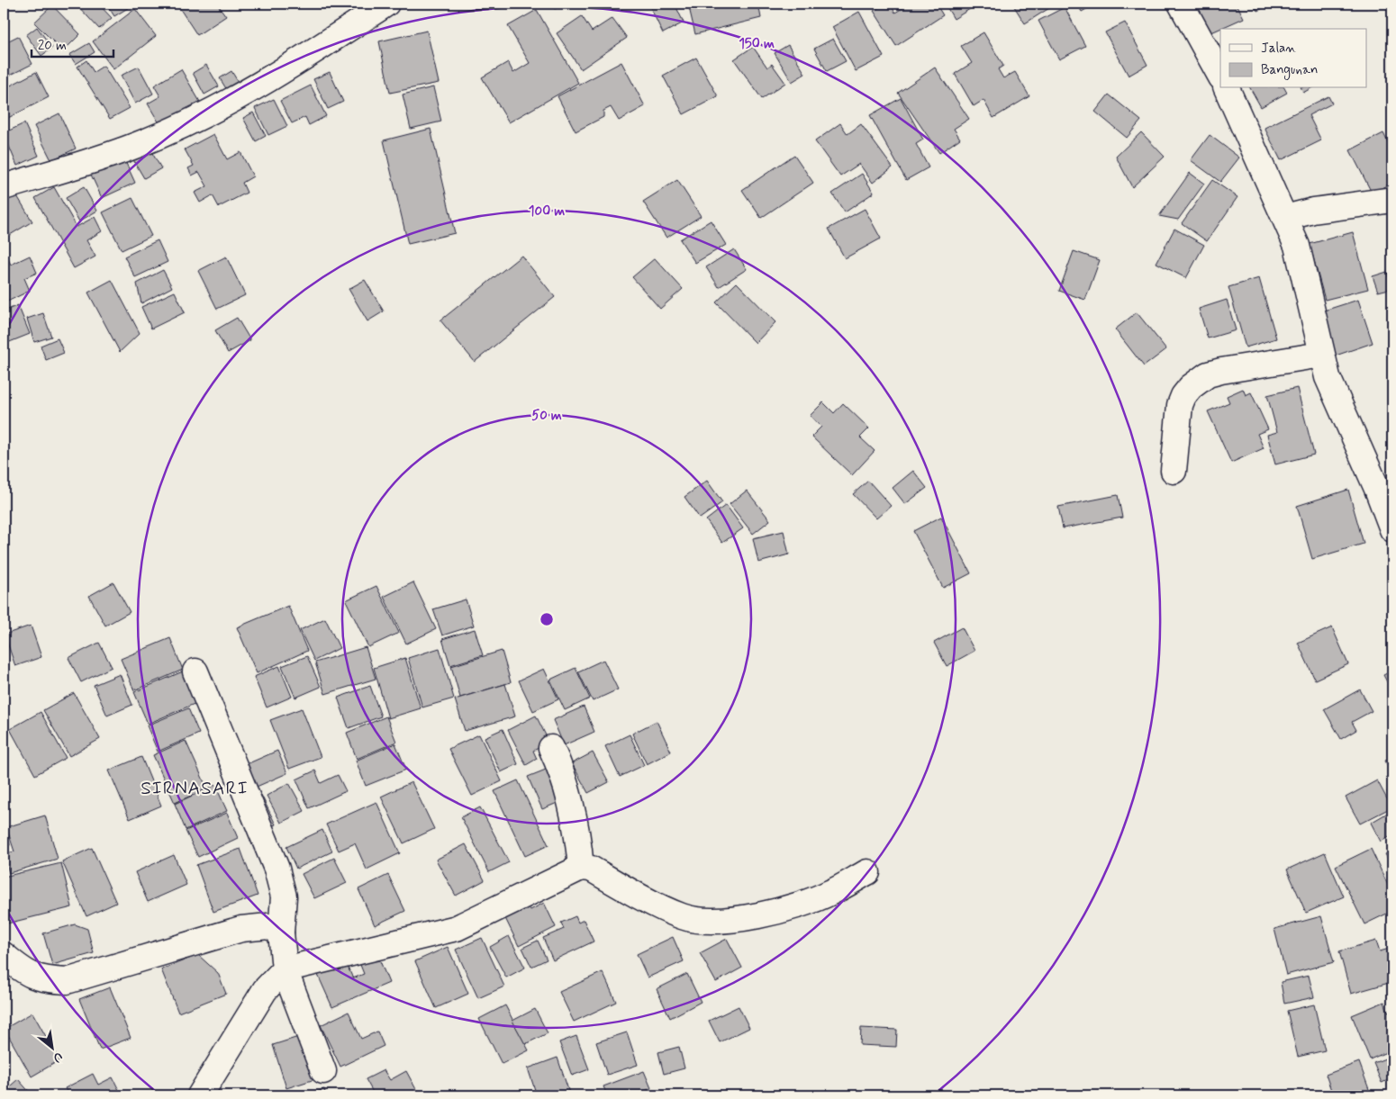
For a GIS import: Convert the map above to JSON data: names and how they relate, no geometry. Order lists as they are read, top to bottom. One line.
{"districts":["SIRNASARI"],"legend":["Jalan","Bangunan"],"scale_bar":"20 m","north":"bottom right","rings":["150 m","100 m","50 m"]}
